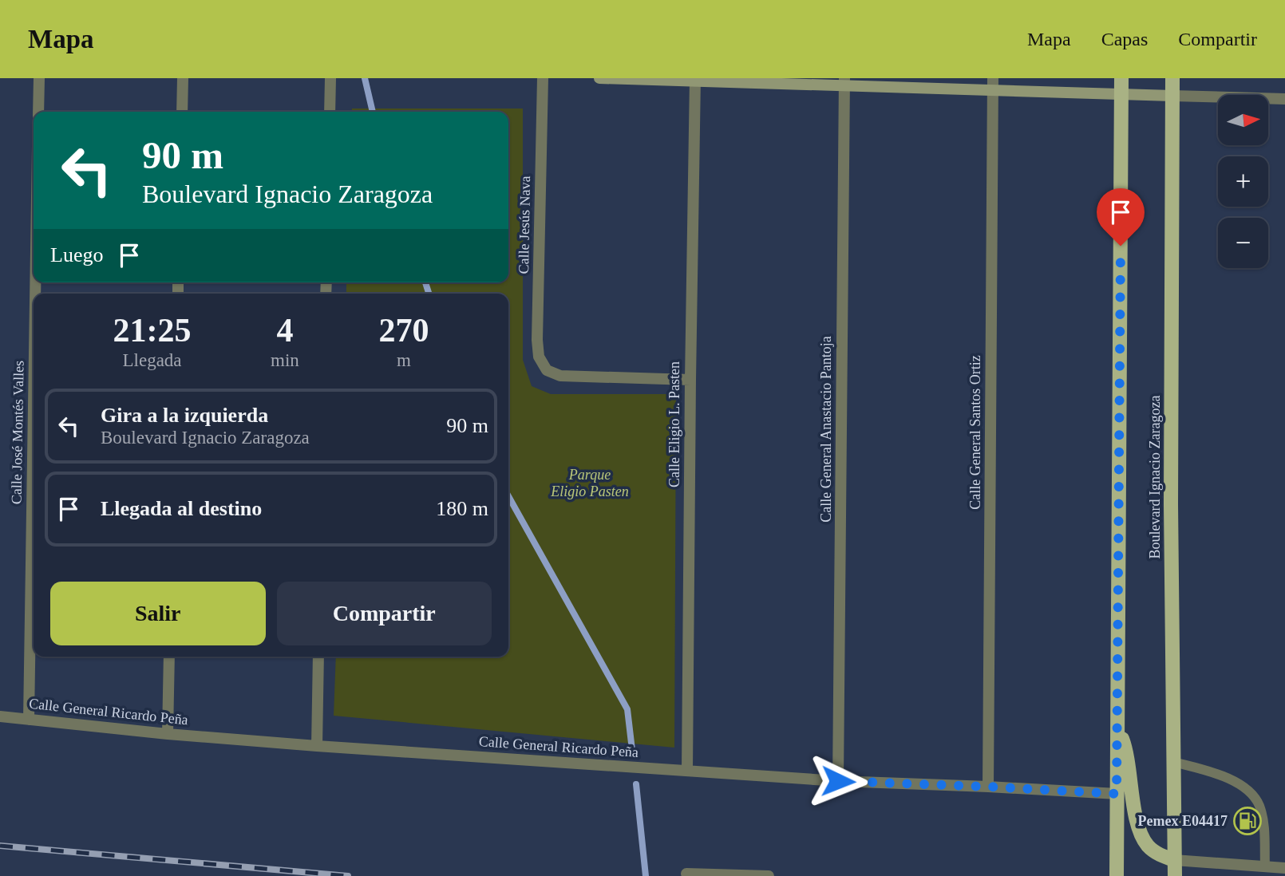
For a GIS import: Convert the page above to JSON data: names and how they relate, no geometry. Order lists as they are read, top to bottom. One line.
{"streets":{"main road":["Boulevard Ignacio Zaragoza"],"street":["Calle Jesús Nava","Calle Eligio L. Pasten","Calle General Anastacio Pantoja","Calle José Montés Valles","Calle General Santos Ortiz","Calle General Ricardo Peña"]},"crossings":[["Calle Jesús Nava","Calle Eligio L. Pasten"],["Calle Eligio L. Pasten","Calle General Ricardo Peña"],["Calle General Anastacio Pantoja","Calle General Ricardo Peña"],["Calle José Montés Valles","Calle General Ricardo Peña"],["Calle General Santos Ortiz","Calle General Ricardo Peña"]],"parks":["Parque Eligio Pasten"],"places":{"fuel station":["Pemex E04417"]},"north":"right","page":{"header":"Mapa","nav":["Mapa","Capas","Compartir"],"map_buttons":["+","−"],"turn":["90 m","Boulevard Ignacio Zaragoza"],"then":"Luego","eta":["21:25","Llegada","4","min","270","m"],"list":[{"name":"Gira a la izquierda","note":"Boulevard Ignacio Zaragoza","value":"90 m"},{"name":"Llegada al destino","value":"180 m"}],"buttons":["Salir","Compartir"]}}
